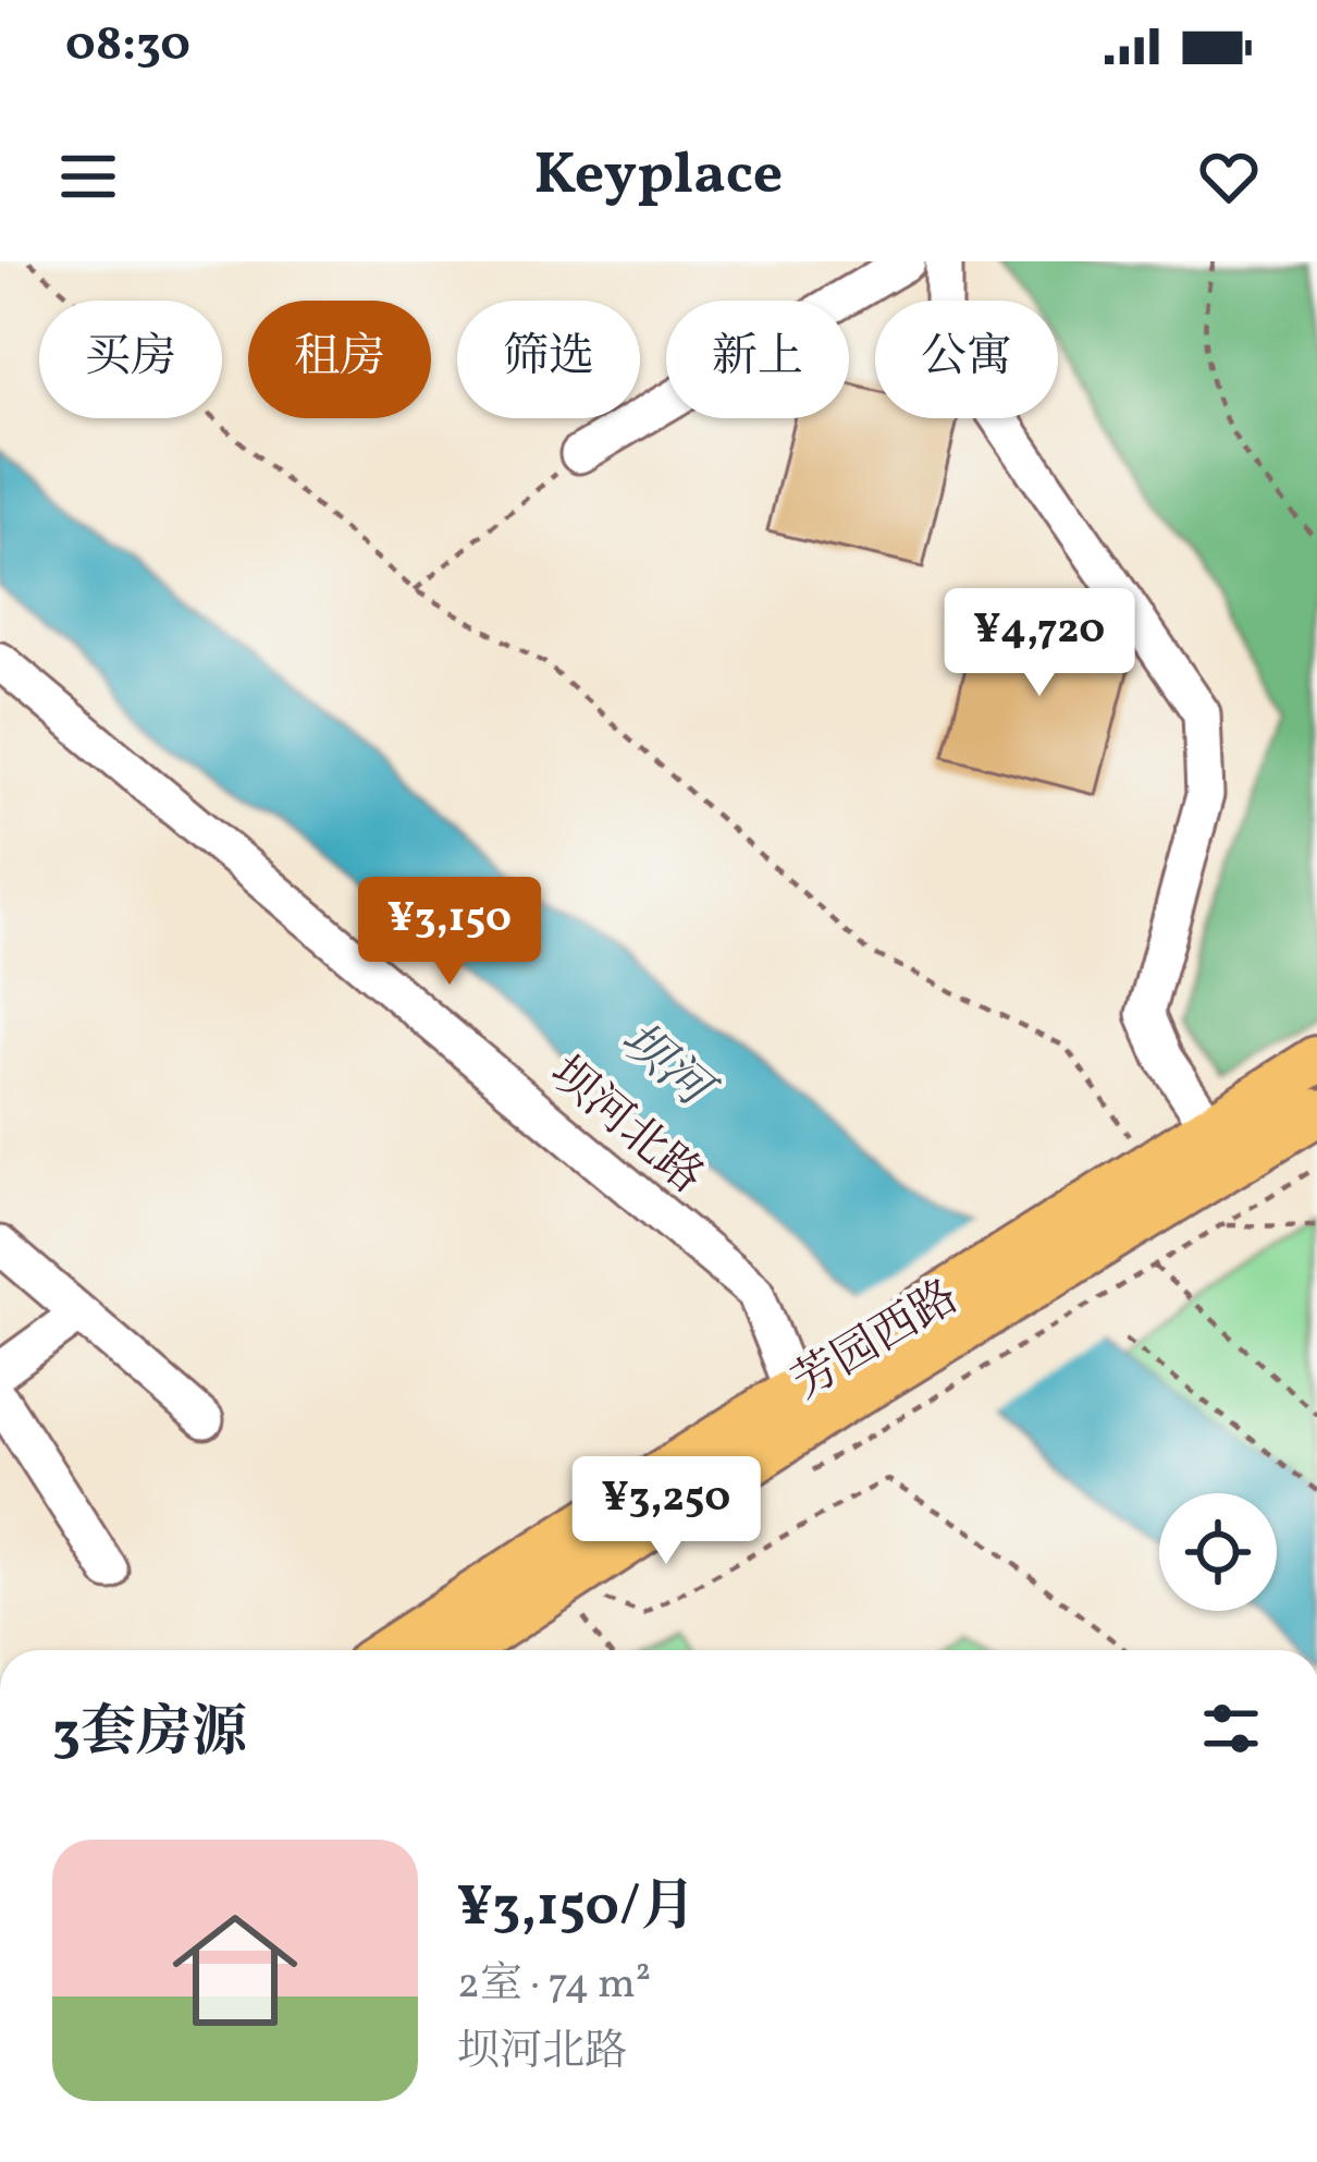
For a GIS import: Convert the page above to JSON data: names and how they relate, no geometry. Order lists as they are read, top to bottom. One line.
{"streets":{"main road":["芳园西路"],"street":["坝河北路"]},"crossings":[["坝河北路","芳园西路"]],"water":["坝河"],"page":{"status":"08:30","header":"Keyplace","chip":["买房","租房","筛选","新上","公寓"],"price":["¥4,720","¥3,150","¥3,250"],"heading":"3套房源","list":[{"name":"¥3,150/月","note":"2室 · 74 m² · 坝河北路"}]}}
